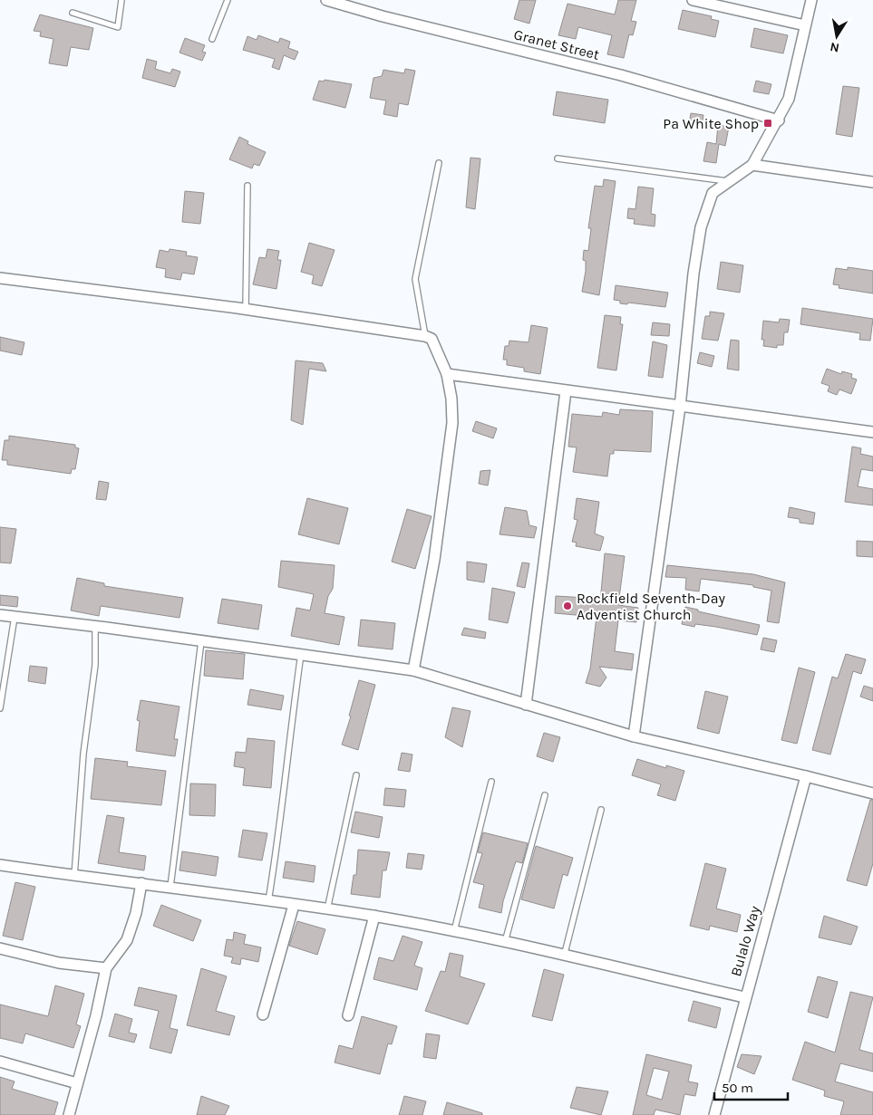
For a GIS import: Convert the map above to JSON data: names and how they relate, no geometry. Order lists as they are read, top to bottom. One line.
{"streets":{"street":["Granet Street","Bulalo Way"]},"places":{"transit":["Pa White Shop"],"other":["Rockfield Seventh-Day Adventist Church"]},"scale_bar":"50 m","north":"bottom"}
